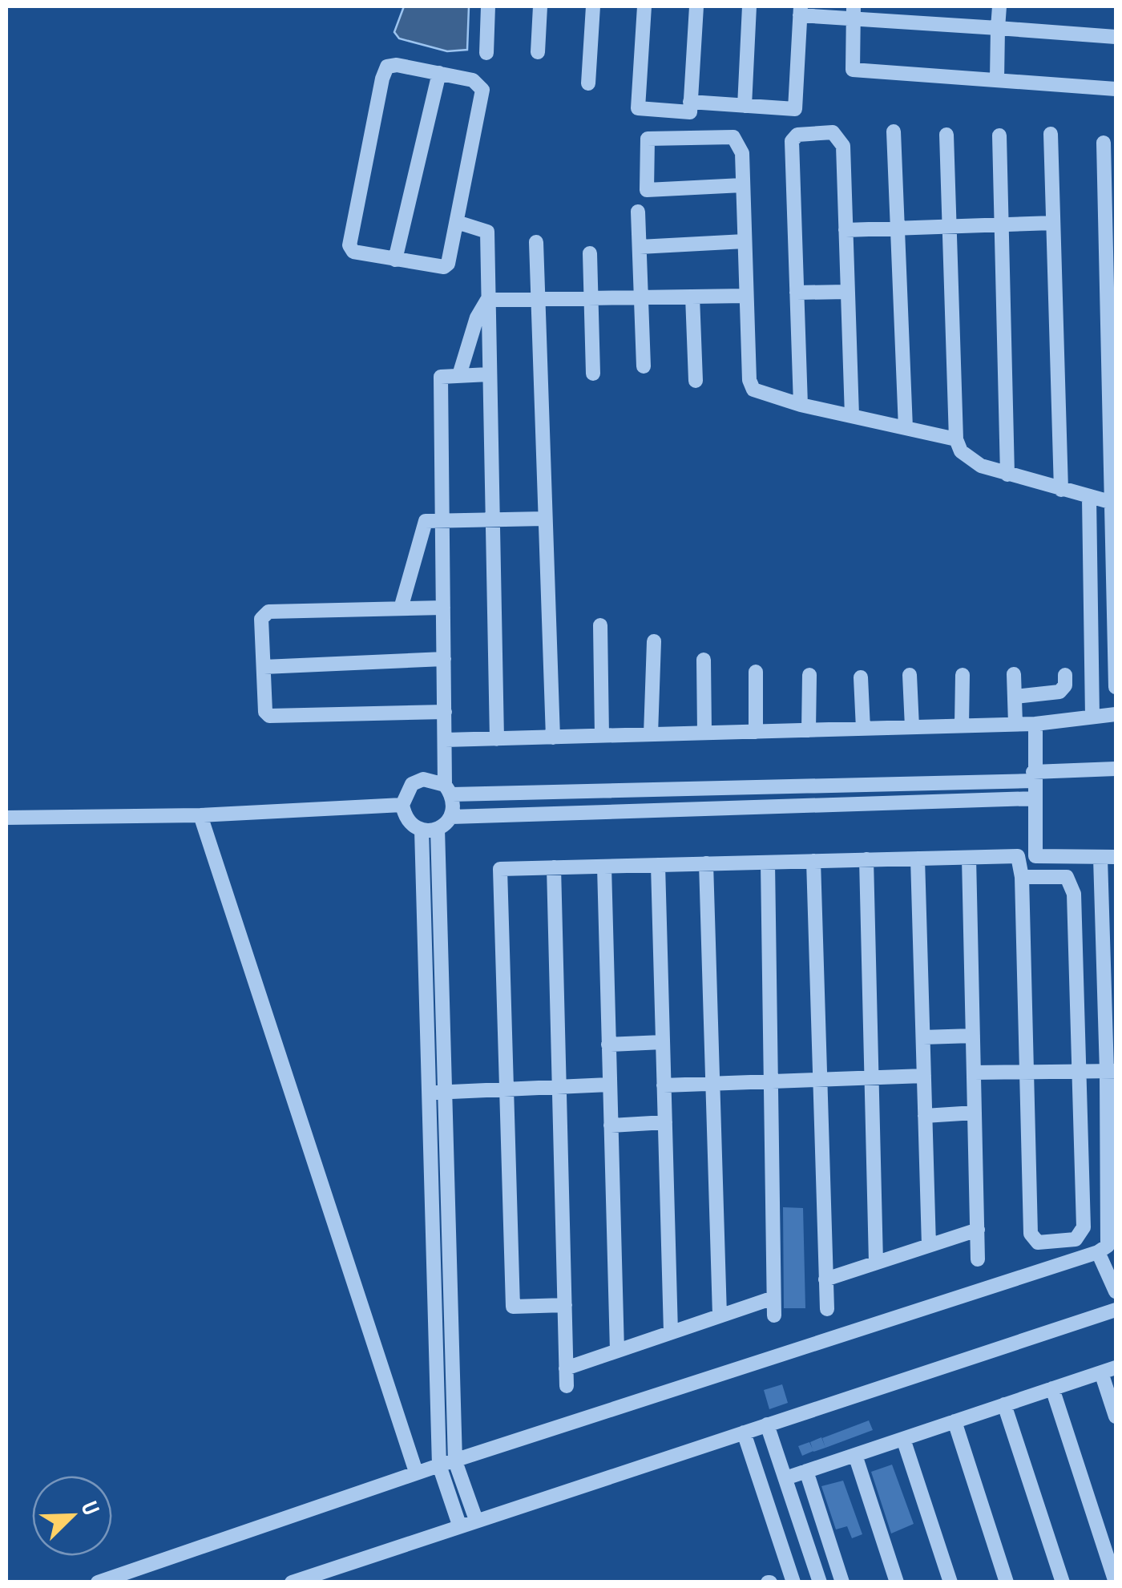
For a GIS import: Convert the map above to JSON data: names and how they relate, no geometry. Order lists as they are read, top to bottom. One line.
{"north":"top right"}
